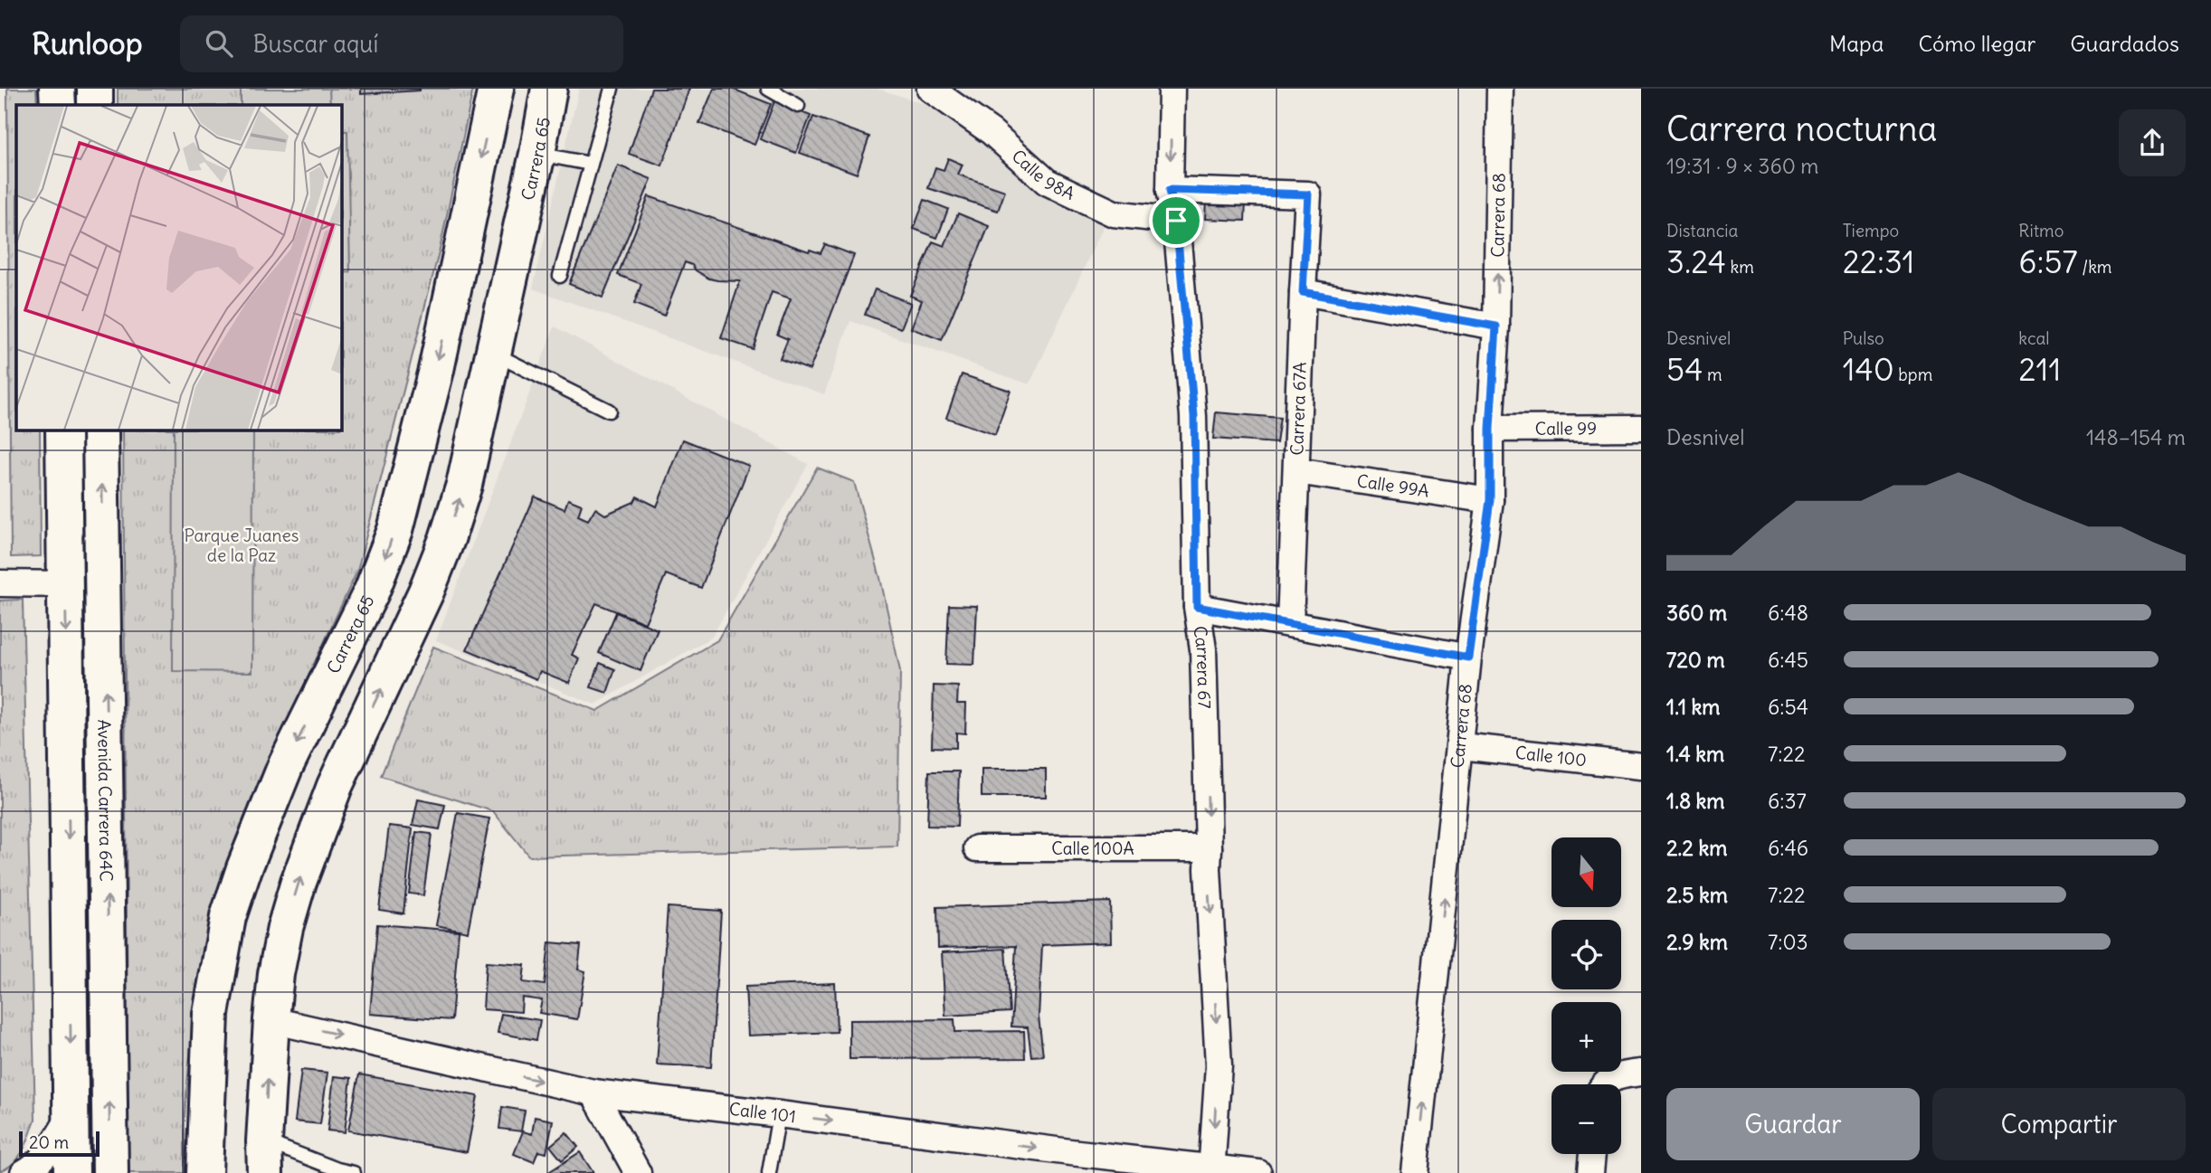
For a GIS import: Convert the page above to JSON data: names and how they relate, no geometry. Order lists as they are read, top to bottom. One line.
{"streets":{"main road":["Carrera 65","Avenida Carrera 64C"],"street":["Calle 98A","Carrera 68","Carrera 67A","Calle 99","Calle 99A","Carrera 67","Calle 100","Calle 100A","Calle 101"]},"crossings":[["Carrera 65","Calle 101"],["Calle 98A","Carrera 67"],["Carrera 68","Calle 99"],["Carrera 68","Calle 99A"],["Carrera 68","Calle 100"],["Carrera 67A","Calle 99A"],["Carrera 67A","Carrera 67"],["Carrera 67","Calle 100A"],["Carrera 67","Calle 101"]],"one_way":["Carrera 68","Carrera 67","Calle 101"],"parks":["Parque Juanes de la Paz"],"scale_bar":"20 m","north":"bottom","page":{"header":"Runloop","search":"Buscar aquí","nav":["Mapa","Cómo llegar","Guardados"],"heading":["Carrera nocturna","19:31 · 9 × 360 m"],"stats":[["Distancia","3.24 km"],["Tiempo","22:31"],["Ritmo","6:57 /km"],["Desnivel","54 m"],["Pulso","140 bpm"],["kcal","211"]],"chart":["Desnivel","148–154 m"],"list":[{"name":"360 m","note":"6:48"},{"name":"720 m","note":"6:45"},{"name":"1.1 km","note":"6:54"},{"name":"1.4 km","note":"7:22"},{"name":"1.8 km","note":"6:37"},{"name":"2.2 km","note":"6:46"},{"name":"2.5 km","note":"7:22"},{"name":"2.9 km","note":"7:03"}],"map_buttons":["+","−"],"buttons":["Guardar","Compartir"],"scale":"20 m"}}
